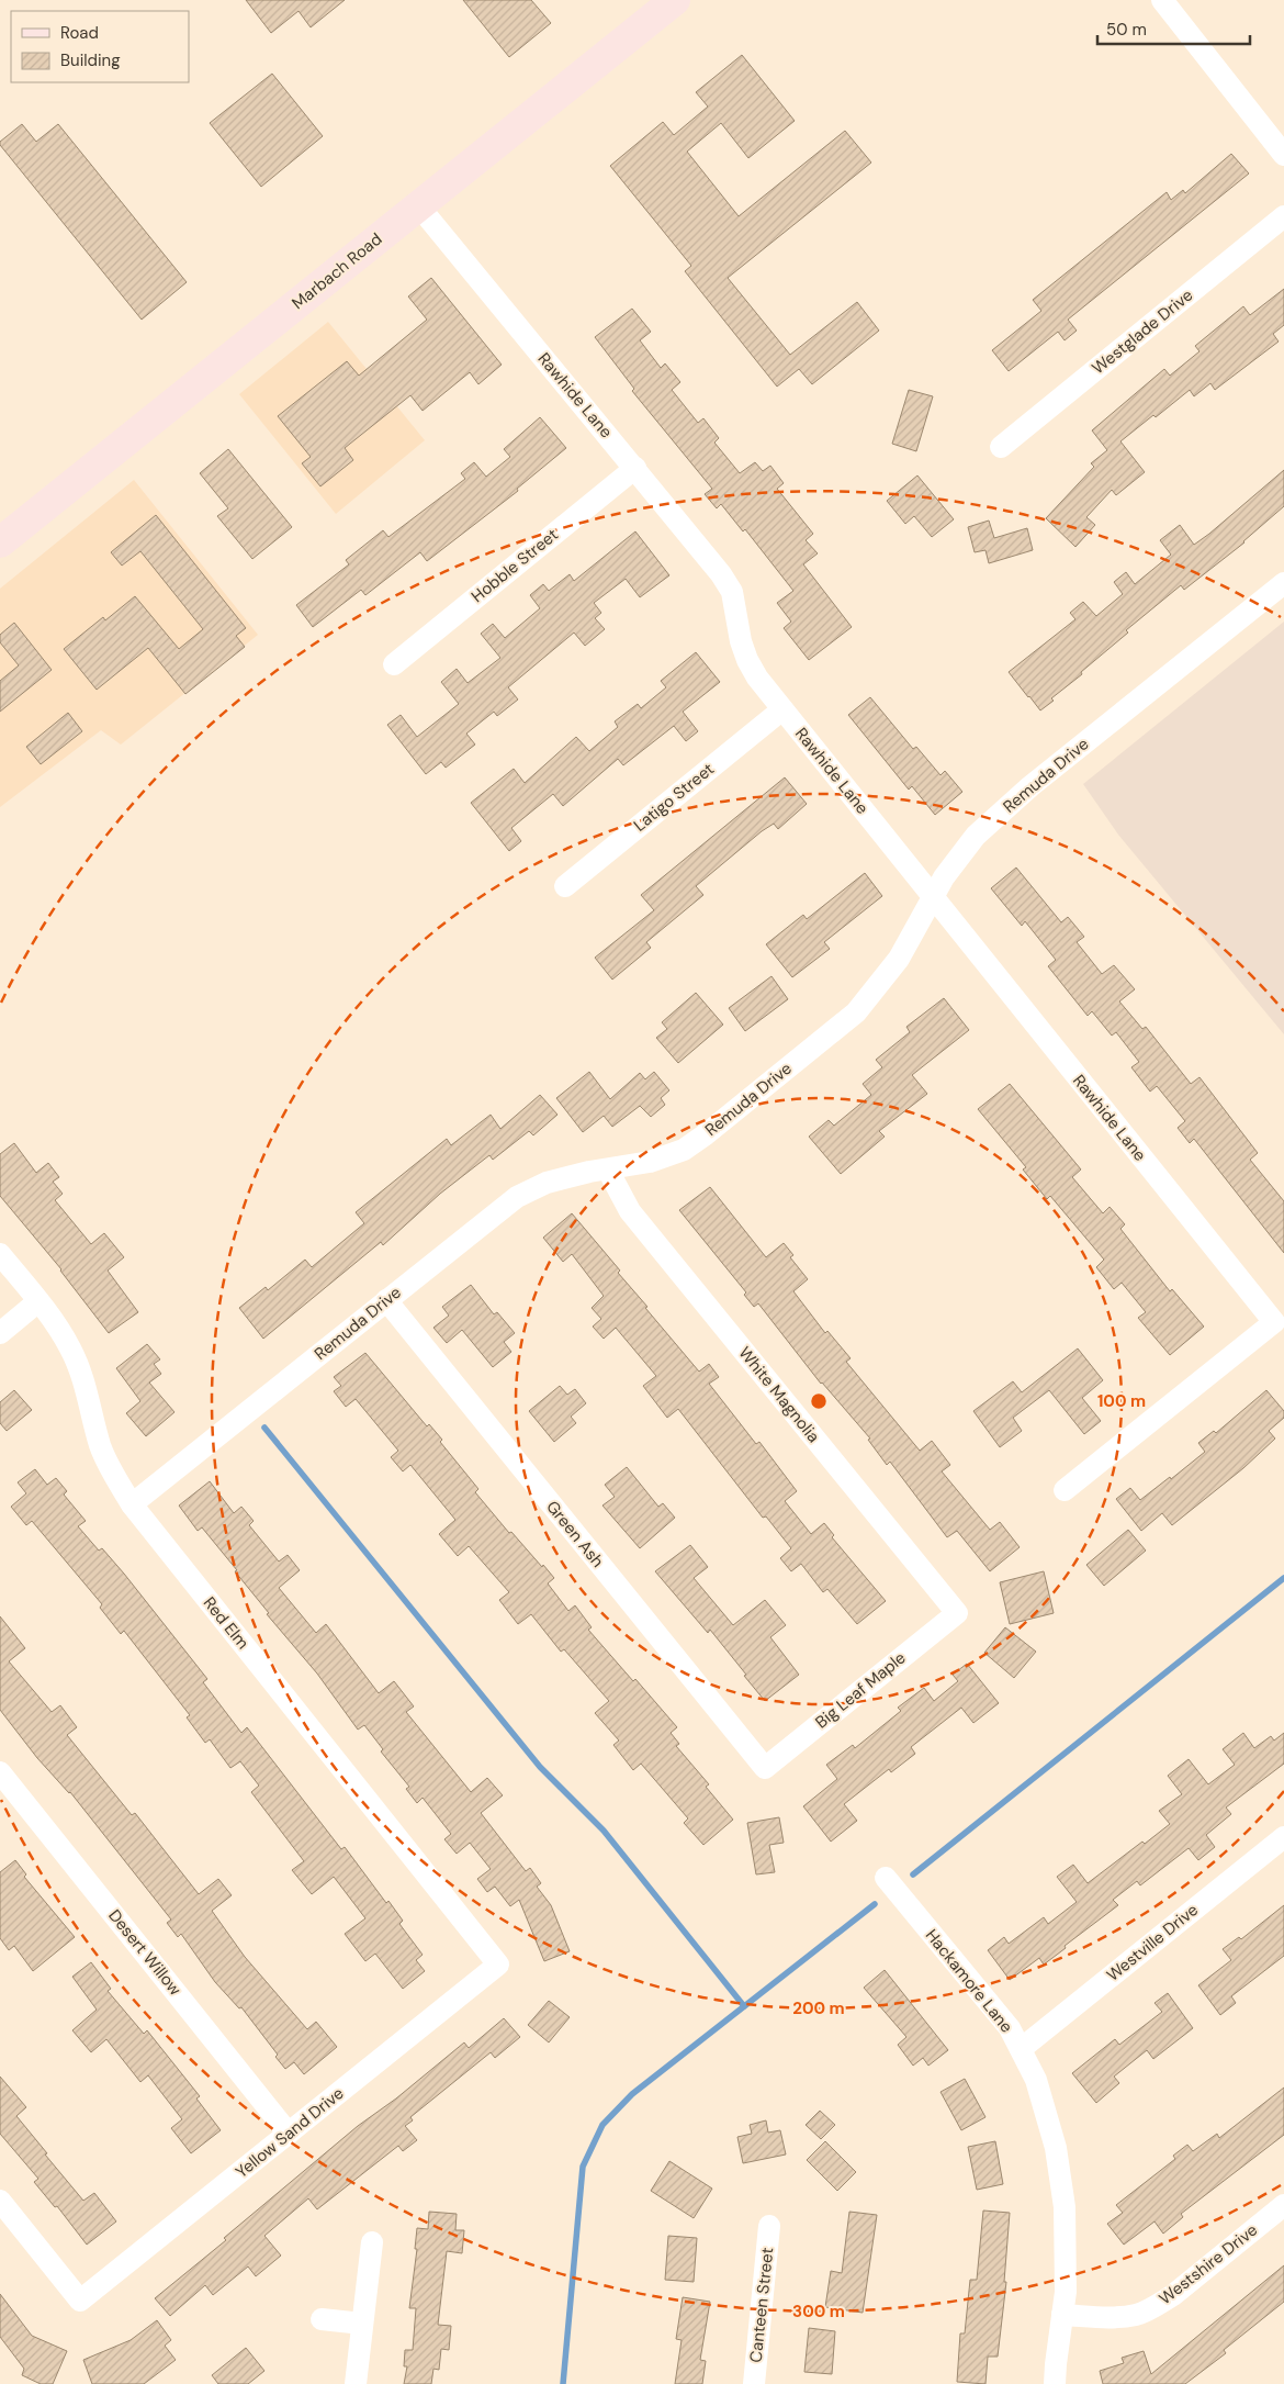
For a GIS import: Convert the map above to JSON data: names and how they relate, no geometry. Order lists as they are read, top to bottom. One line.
{"streets":{"main road":["Marbach Road"],"street":["Westglade Drive","Rawhide Lane","Hobble Street","Remuda Drive","Latigo Street","White Magnolia","Green Ash","Red Elm","Big Leaf Maple","Westville Drive","Desert Willow","Hackamore Lane","Yellow Sand Drive","Westshire Drive","Canteen Street"]},"crossings":[["Marbach Road","Rawhide Lane"],["Rawhide Lane","Hobble Street"],["Rawhide Lane","Remuda Drive"],["Rawhide Lane","Latigo Street"],["Remuda Drive","White Magnolia"],["Remuda Drive","Green Ash"],["Remuda Drive","Red Elm"],["White Magnolia","Big Leaf Maple"],["Green Ash","Big Leaf Maple"],["Red Elm","Yellow Sand Drive"],["Westville Drive","Hackamore Lane"],["Desert Willow","Yellow Sand Drive"],["Hackamore Lane","Westshire Drive"]],"legend":["Road","Building"],"scale_bar":"50 m","rings":["100 m","200 m","300 m"]}
